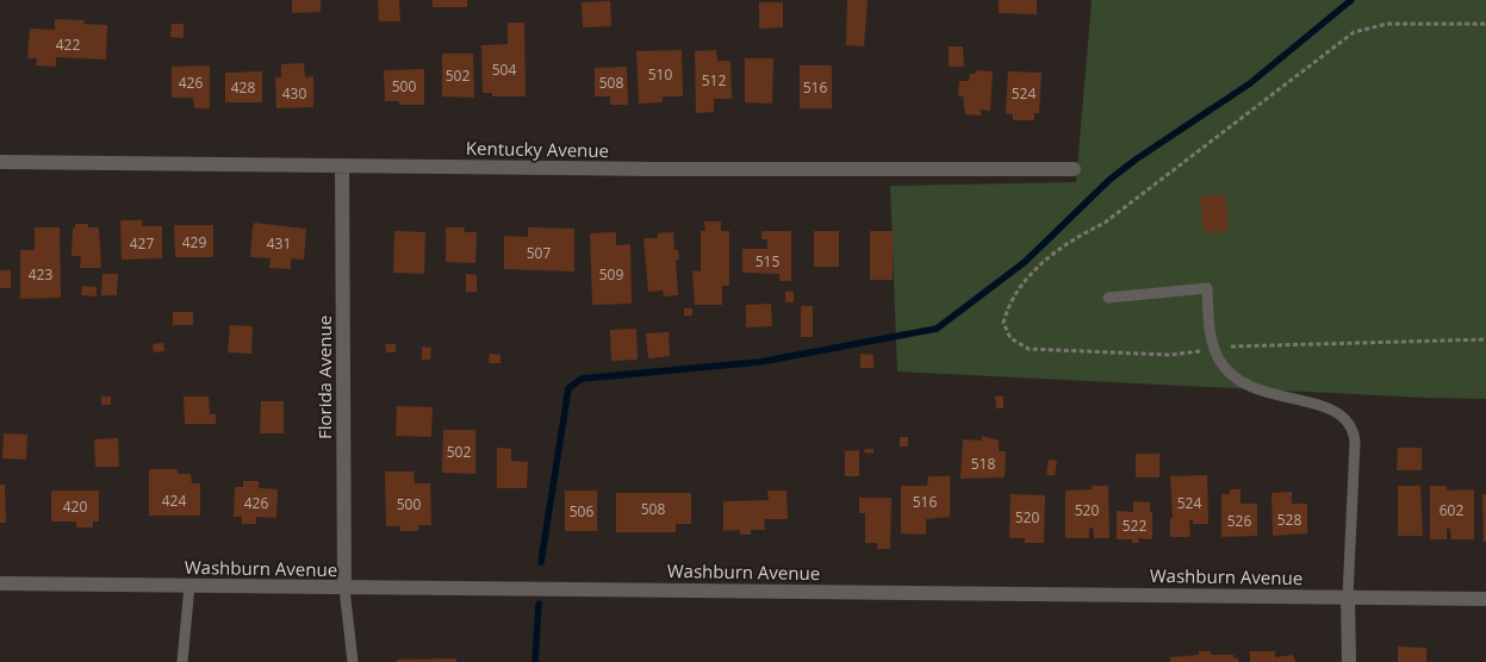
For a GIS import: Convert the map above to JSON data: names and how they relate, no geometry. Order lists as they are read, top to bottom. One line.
{"streets":{"street":["Kentucky Avenue","Florida Avenue","Washburn Avenue"]},"crossings":[["Kentucky Avenue","Florida Avenue"],["Florida Avenue","Washburn Avenue"]],"house_numbers":["422","504","510","502","512","426","508","500","428","516","430","524","429","427","431","507","515","423","509","502","518","424","516","426","524","500","420","508","520","602","506","520","528","526","522"]}
